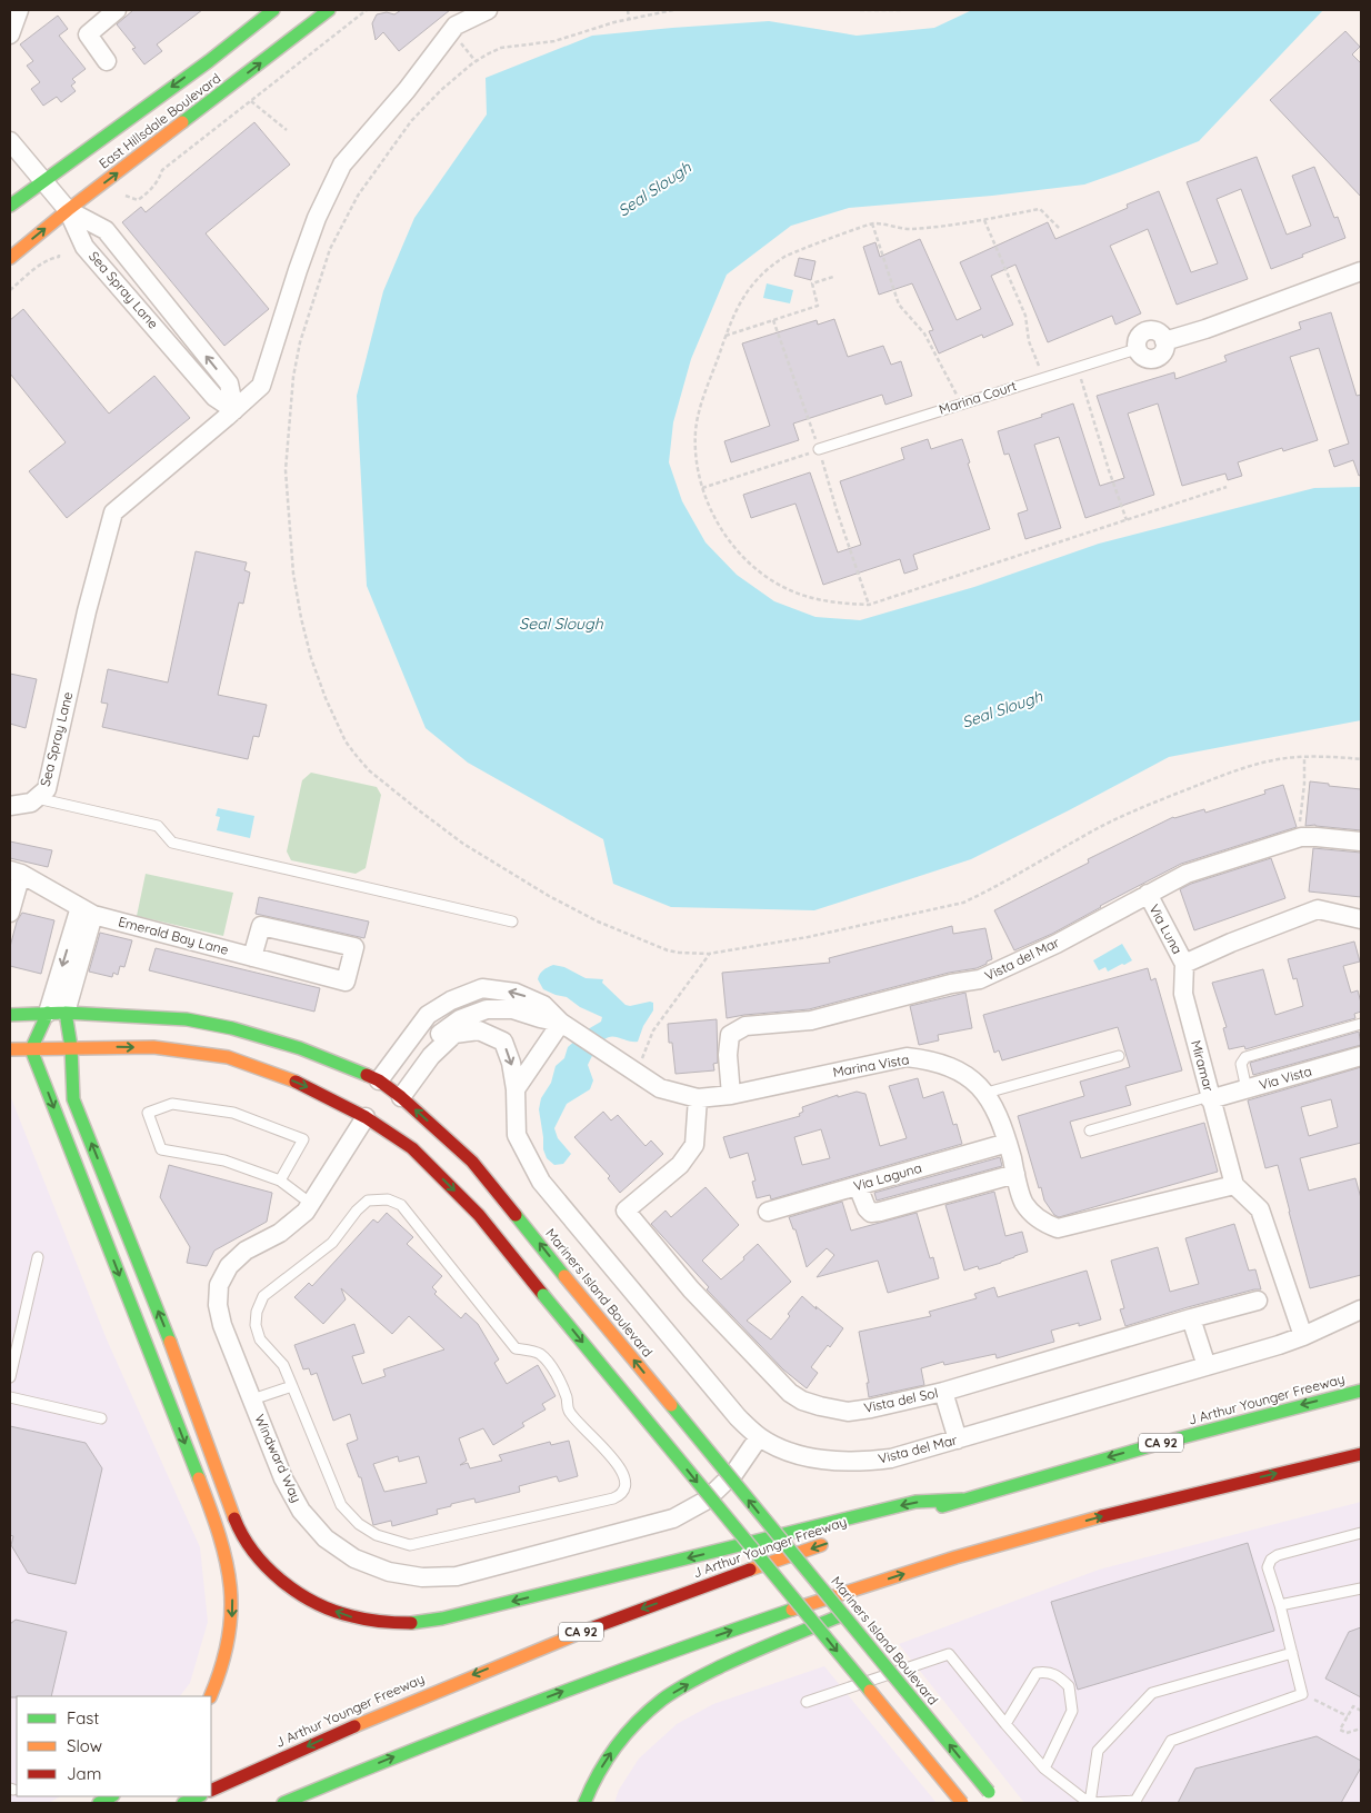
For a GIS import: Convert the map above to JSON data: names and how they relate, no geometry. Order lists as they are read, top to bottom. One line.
{"streets":{"main road":["East Hillsdale Boulevard","Mariners Island Boulevard","J Arthur Younger Freeway","CA 92"],"street":["Sea Spray Lane","Via Luna","Emerald Bay Lane","Vista del Mar","Marina Vista","Miramar","Via Vista","Via Laguna","Vista del Sol","Windward Way"],"lane":["Marina Court"]},"crossings":[["East Hillsdale Boulevard","Sea Spray Lane"],["Via Luna","Vista del Mar"],["Via Luna","Miramar"],["Vista del Mar","Marina Vista"],["Vista del Mar","Mariners Island Boulevard"],["Vista del Mar","Vista del Sol"],["Vista del Mar","Windward Way"],["Marina Vista","Miramar"],["Marina Vista","Via Laguna"],["Marina Vista","Mariners Island Boulevard"],["Marina Vista","Vista del Sol"],["Miramar","Via Vista"]],"water":["Seal Slough"],"legend":["Fast","Slow","Jam"]}
